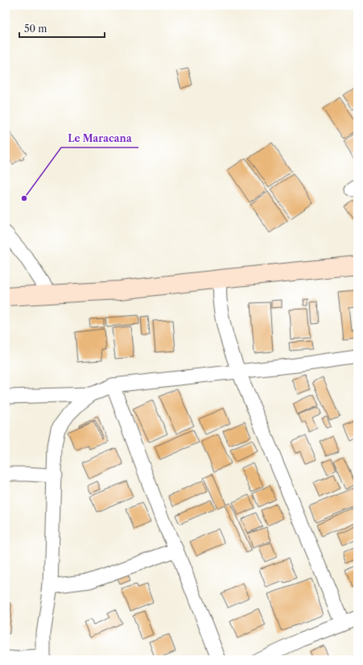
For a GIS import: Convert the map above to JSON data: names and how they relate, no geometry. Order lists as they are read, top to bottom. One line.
{"places":["Le Maracana"],"scale_bar":"50 m"}
